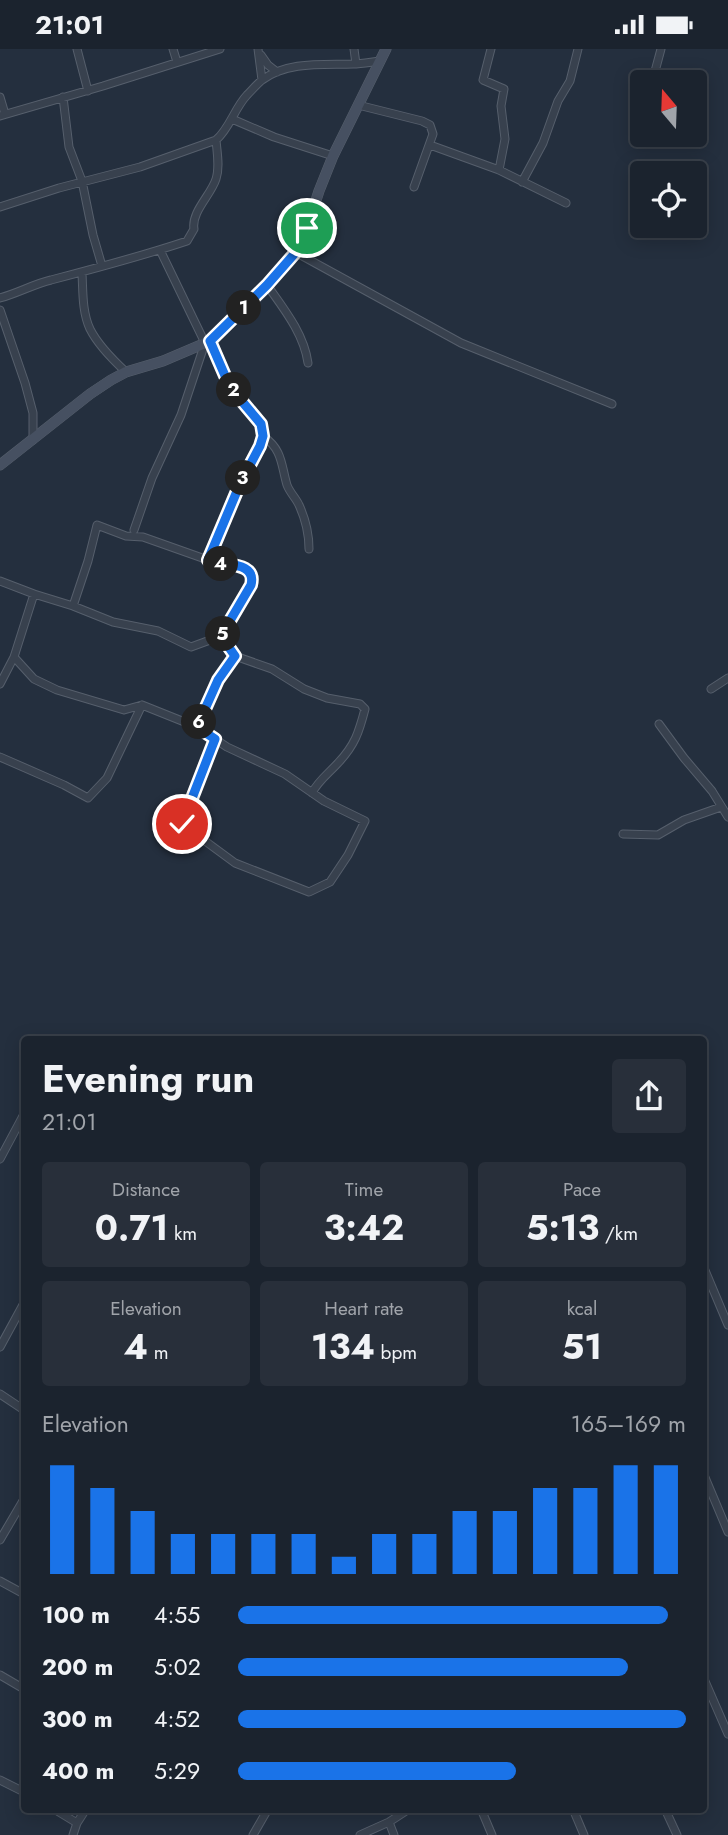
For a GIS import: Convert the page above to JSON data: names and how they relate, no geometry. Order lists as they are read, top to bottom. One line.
{"north":"top","page":{"status":"21:01","pins":["1","2","3","4","5","6"],"heading":["Evening run","21:01"],"stats":[["Distance","0.71 km"],["Time","3:42"],["Pace","5:13 /km"],["Elevation","4 m"],["Heart rate","134 bpm"],["kcal","51"]],"chart":["Elevation","165–169 m"],"list":[{"name":"100 m","note":"4:55"},{"name":"200 m","note":"5:02"},{"name":"300 m","note":"4:52"},{"name":"400 m","note":"5:29"}]}}
